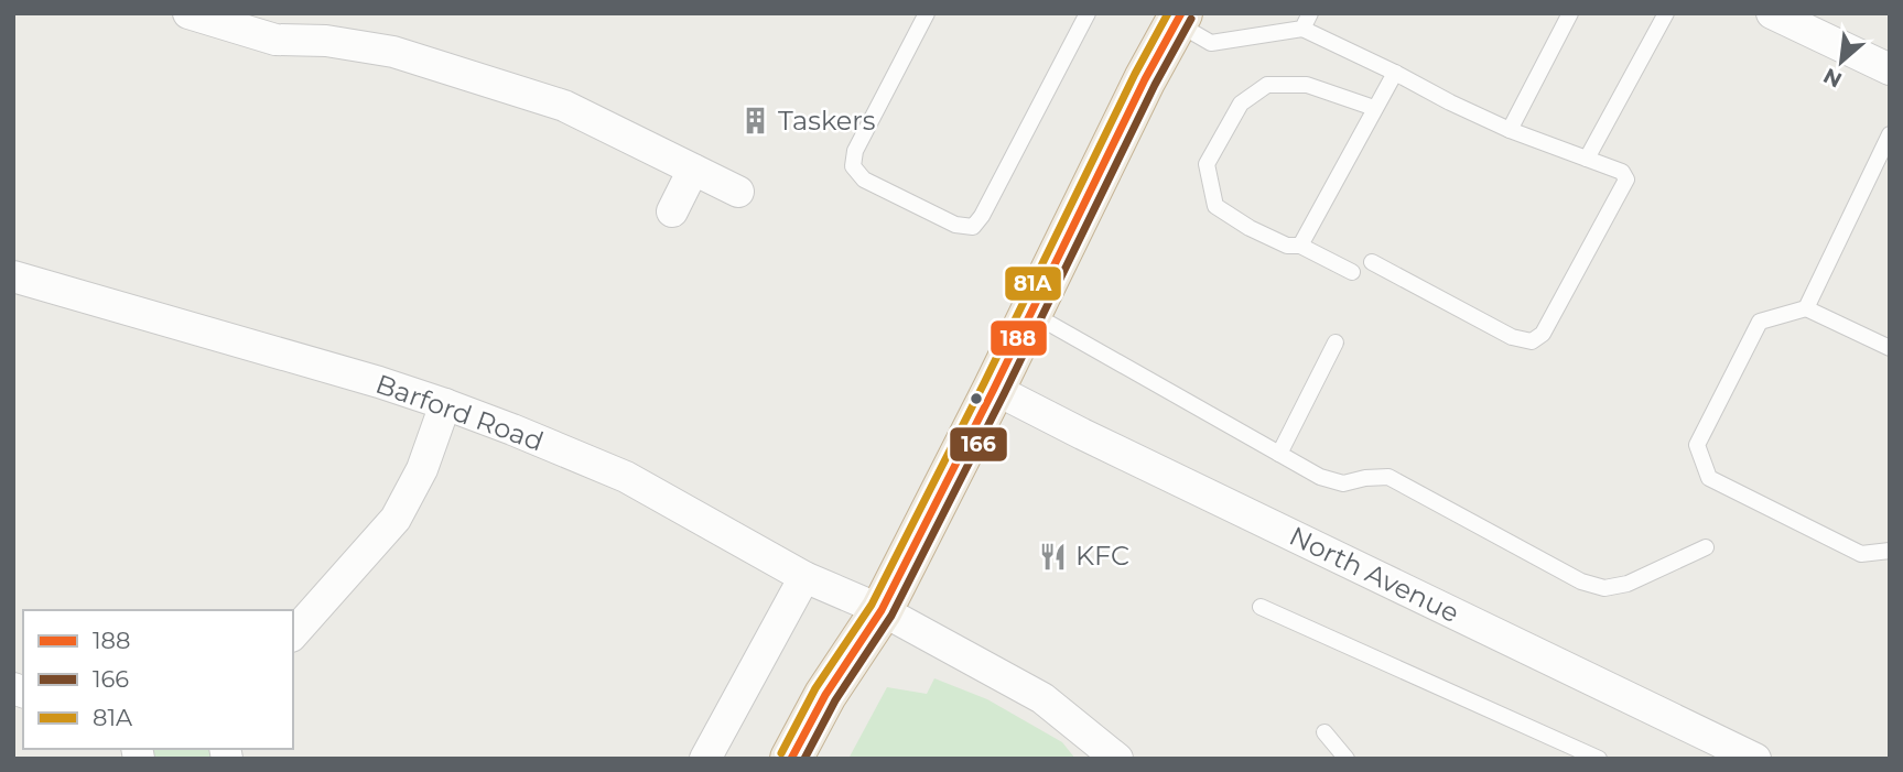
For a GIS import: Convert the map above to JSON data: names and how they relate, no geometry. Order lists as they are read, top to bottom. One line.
{"streets":{"street":["Barford Road","North Avenue"]},"places":{"building":["Taskers"],"restaurant":["KFC"]},"lines":["transit line 188","transit line 81A","transit line 166"],"legend":["188","166","81A"],"north":"bottom left"}
